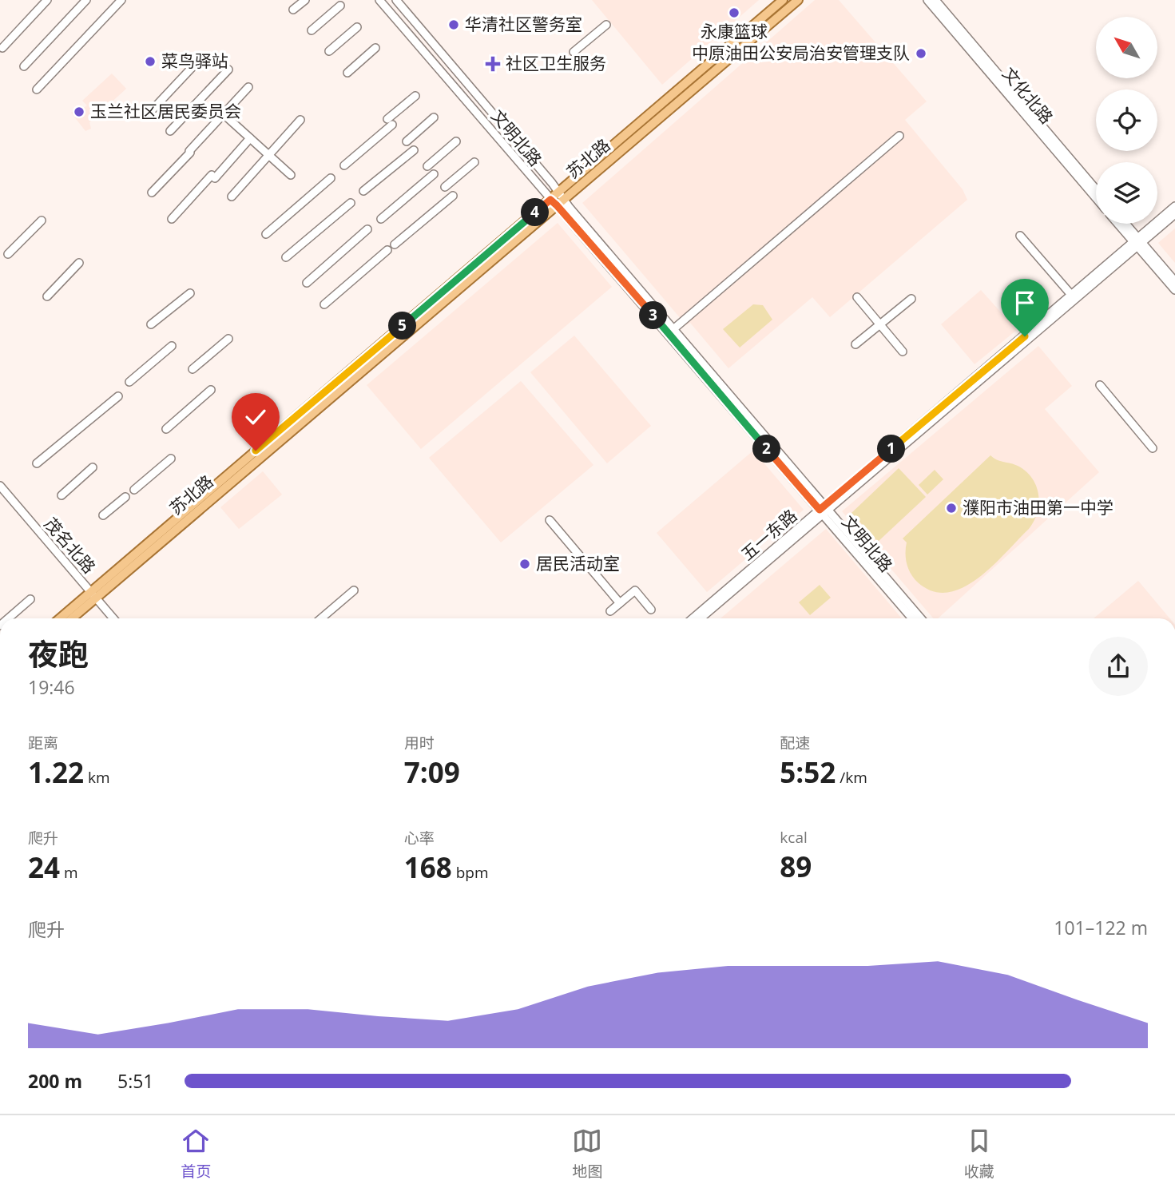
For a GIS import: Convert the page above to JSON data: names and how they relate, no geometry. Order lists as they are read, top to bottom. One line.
{"streets":{"main road":["苏北路"],"street":["文化北路","文明北路","五一东路","茂名北路"]},"crossings":[["文明北路","苏北路"],["文明北路","五一东路"],["苏北路","茂名北路"]],"places":{"other":["永康篮球","华清社区警务室","中原油田公安局治安管理支队","菜鸟驿站","玉兰社区居民委员会","濮阳市油田第一中学","居民活动室"],"health":["社区卫生服务"]},"north":"top left","page":{"pins":["4","3","5","1","2"],"heading":["夜跑","19:46"],"stats":[["距离","1.22 km"],["用时","7:09"],["配速","5:52 /km"],["爬升","24 m"],["心率","168 bpm"],["kcal","89"]],"chart":["爬升","101–122 m"],"list":[{"name":"200 m","note":"5:51"}],"tabs":["首页","地图","收藏"]}}
